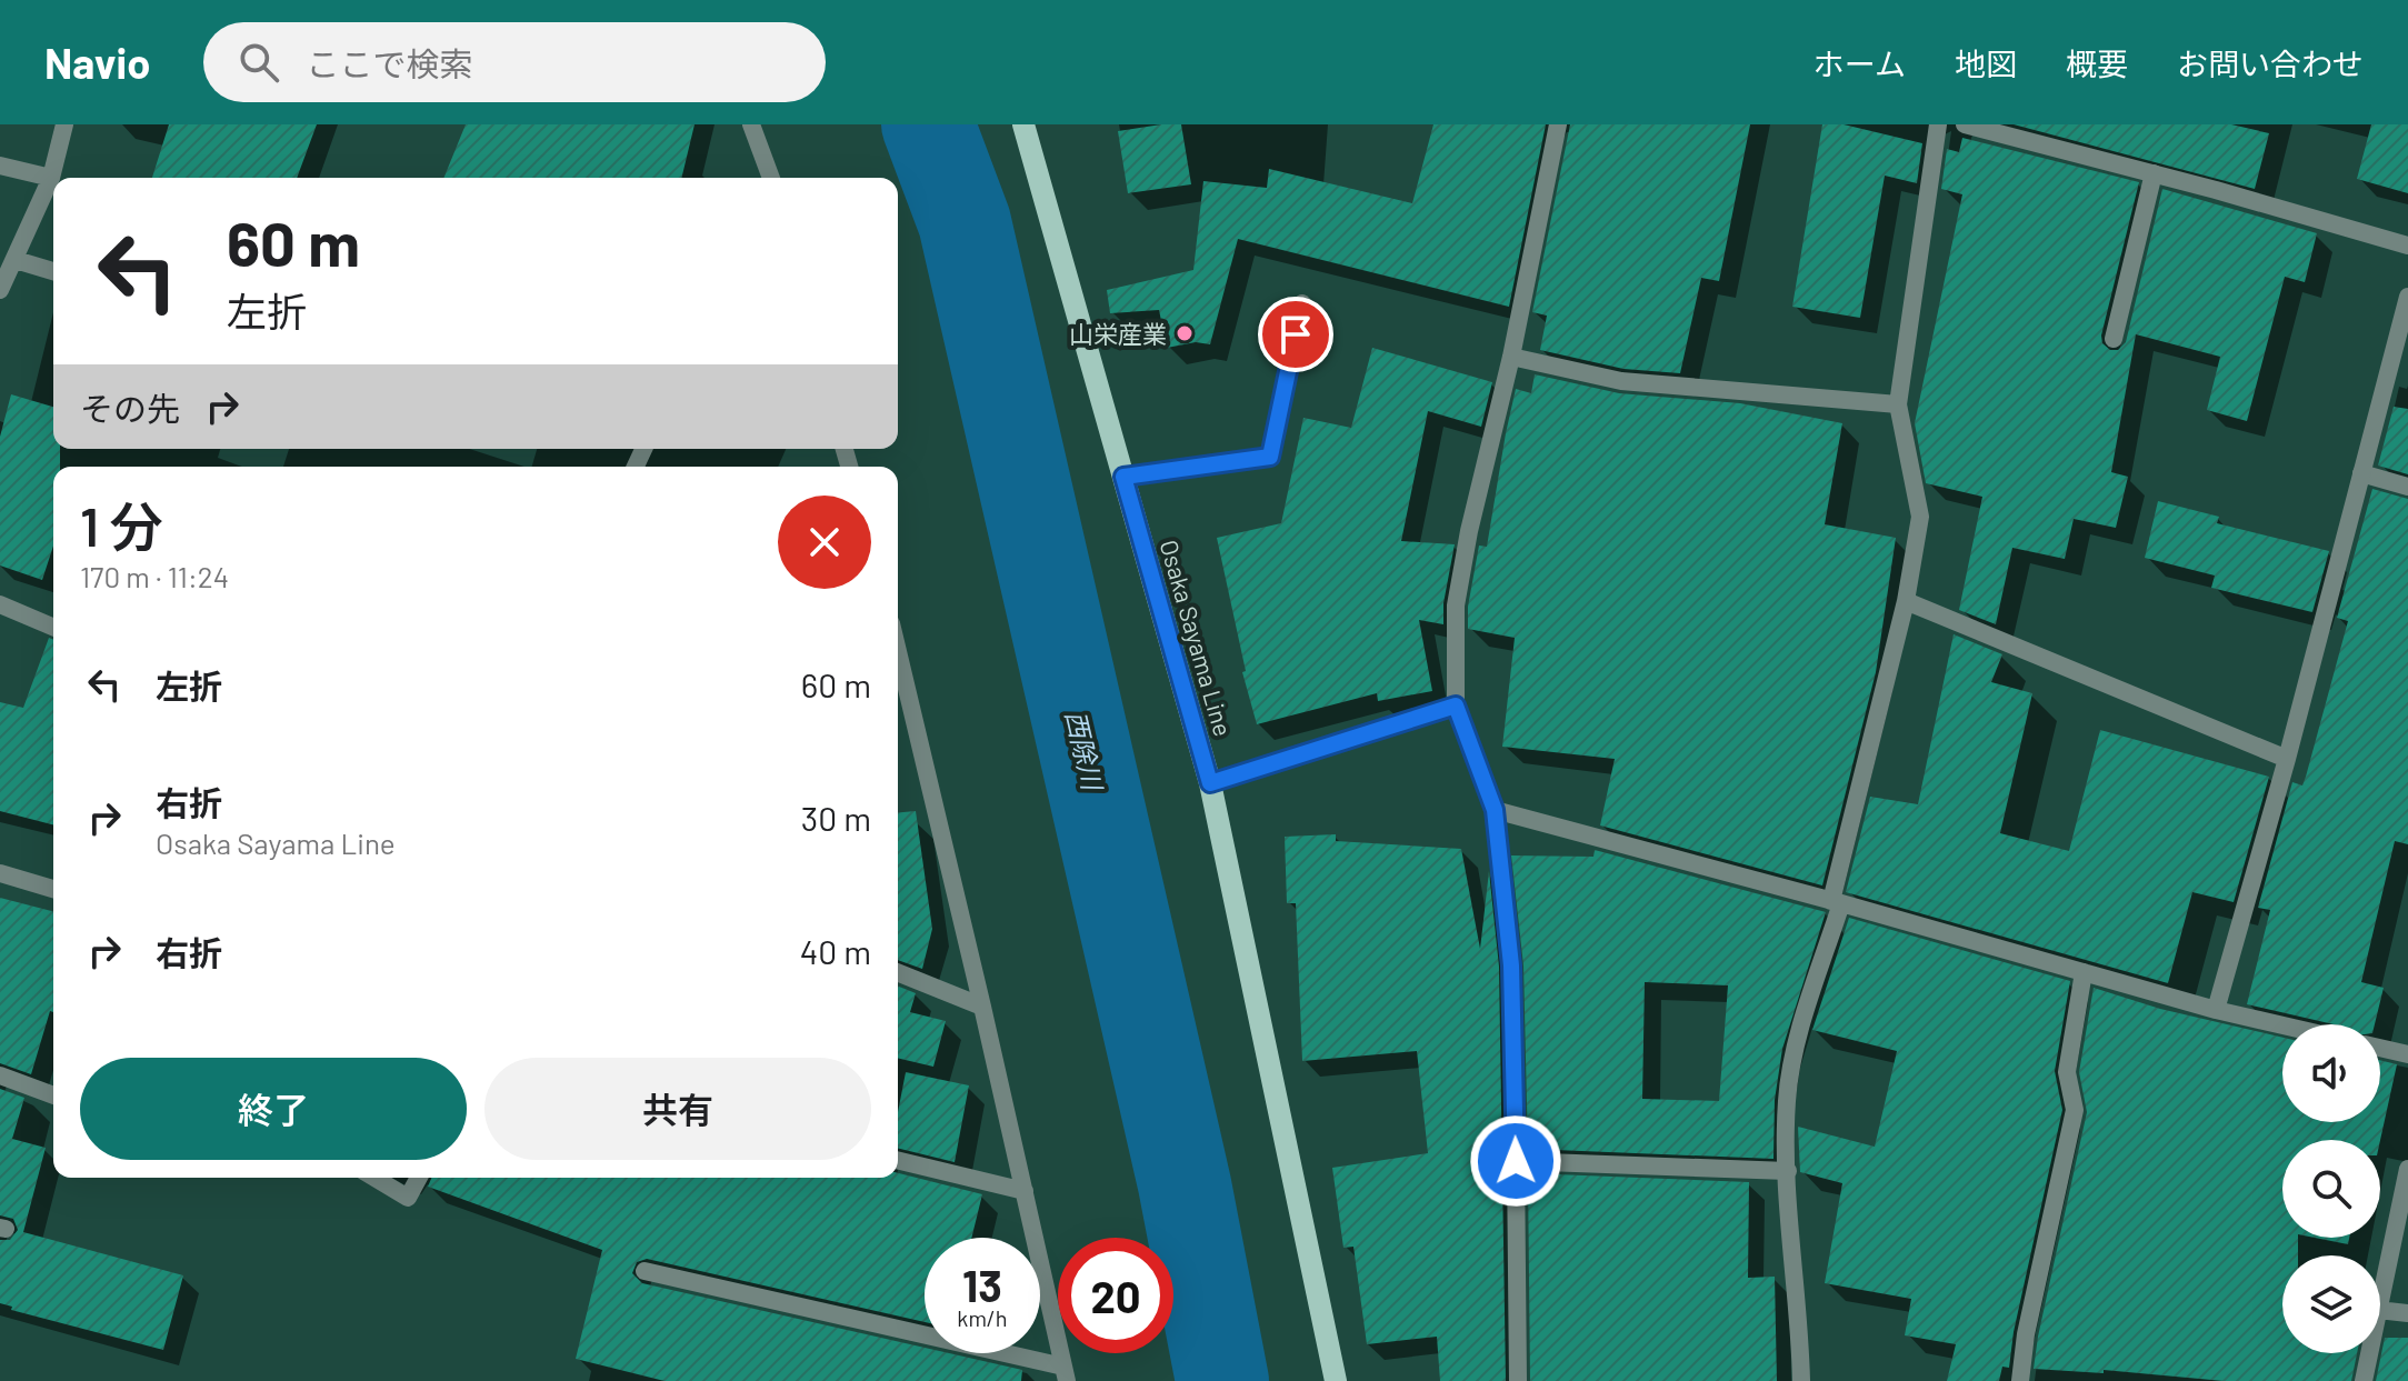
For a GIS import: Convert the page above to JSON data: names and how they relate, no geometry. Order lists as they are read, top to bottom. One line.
{"streets":{"main road":["Osaka Sayama Line"]},"water":["西除川"],"places":["山栄産業"],"page":{"header":"Navio","search":"ここで検索","nav":["ホーム","地図","概要","お問い合わせ"],"turn":["60 m","左折"],"then":"その先","heading":["1 分","170 m · 11:24"],"list":[{"name":"左折","value":"60 m"},{"name":"右折","note":"Osaka Sayama Line","value":"30 m"},{"name":"右折","value":"40 m"}],"buttons":["終了","共有"],"speed":"13 km/h","limit":"20"}}
